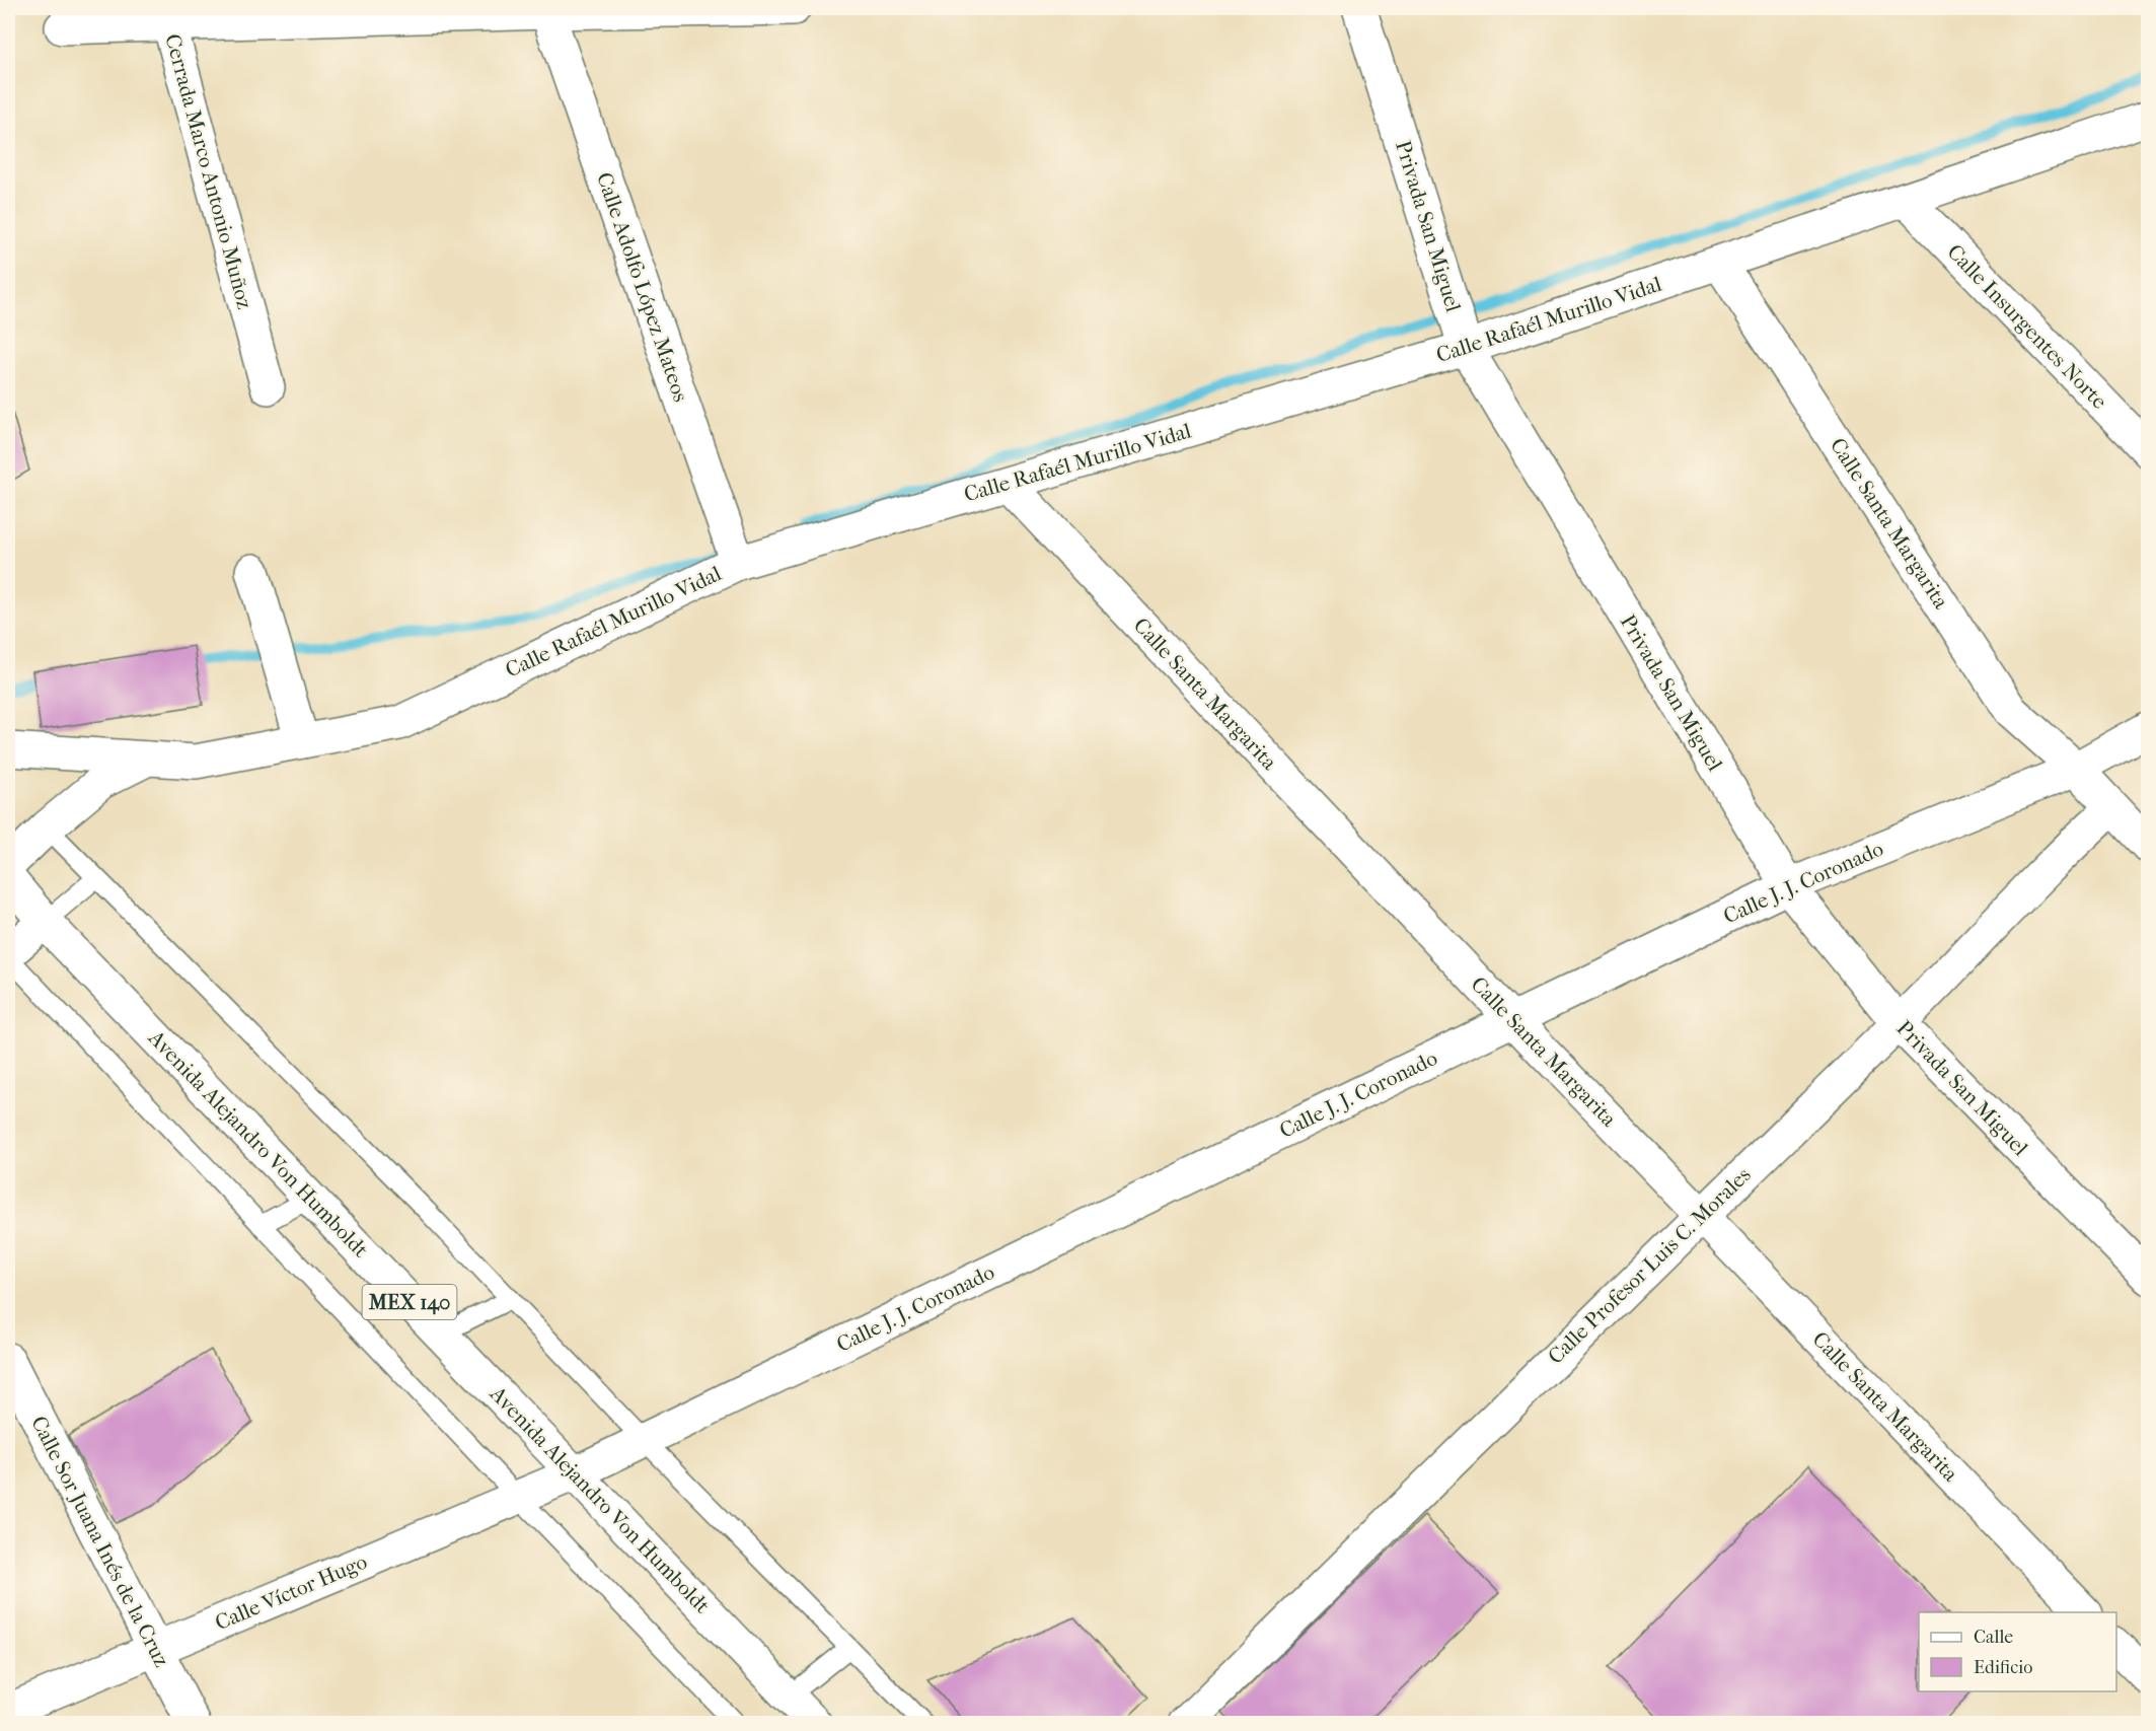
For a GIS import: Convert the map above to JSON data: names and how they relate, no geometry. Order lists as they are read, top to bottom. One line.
{"streets":{"street":["Cerrada Marco Antonio Muñoz","Privada San Miguel","Calle Adolfo López Mateos","Calle Rafaél Murillo Vidal","Calle Insurgentes Norte","Calle Santa Margarita","Calle J. J. Coronado","Avenida Alejandro Von Humboldt","Calle Profesor Luis C. Morales","MEX 140","Calle Sor Juana Inés de la Cruz","Calle Víctor Hugo"]},"crossings":[["Privada San Miguel","Calle Rafaél Murillo Vidal"],["Privada San Miguel","Calle J. J. Coronado"],["Privada San Miguel","Calle Profesor Luis C. Morales"],["Calle Adolfo López Mateos","Calle Rafaél Murillo Vidal"],["Calle Rafaél Murillo Vidal","Calle Insurgentes Norte"],["Calle Rafaél Murillo Vidal","Calle Santa Margarita"],["Calle Santa Margarita","Calle J. J. Coronado"],["Calle Santa Margarita","Calle Profesor Luis C. Morales"],["Calle J. J. Coronado","Avenida Alejandro Von Humboldt"],["Calle J. J. Coronado","Calle Víctor Hugo"],["Avenida Alejandro Von Humboldt","Calle Víctor Hugo"],["Calle Sor Juana Inés de la Cruz","Calle Víctor Hugo"]],"legend":["Calle","Edificio"]}
